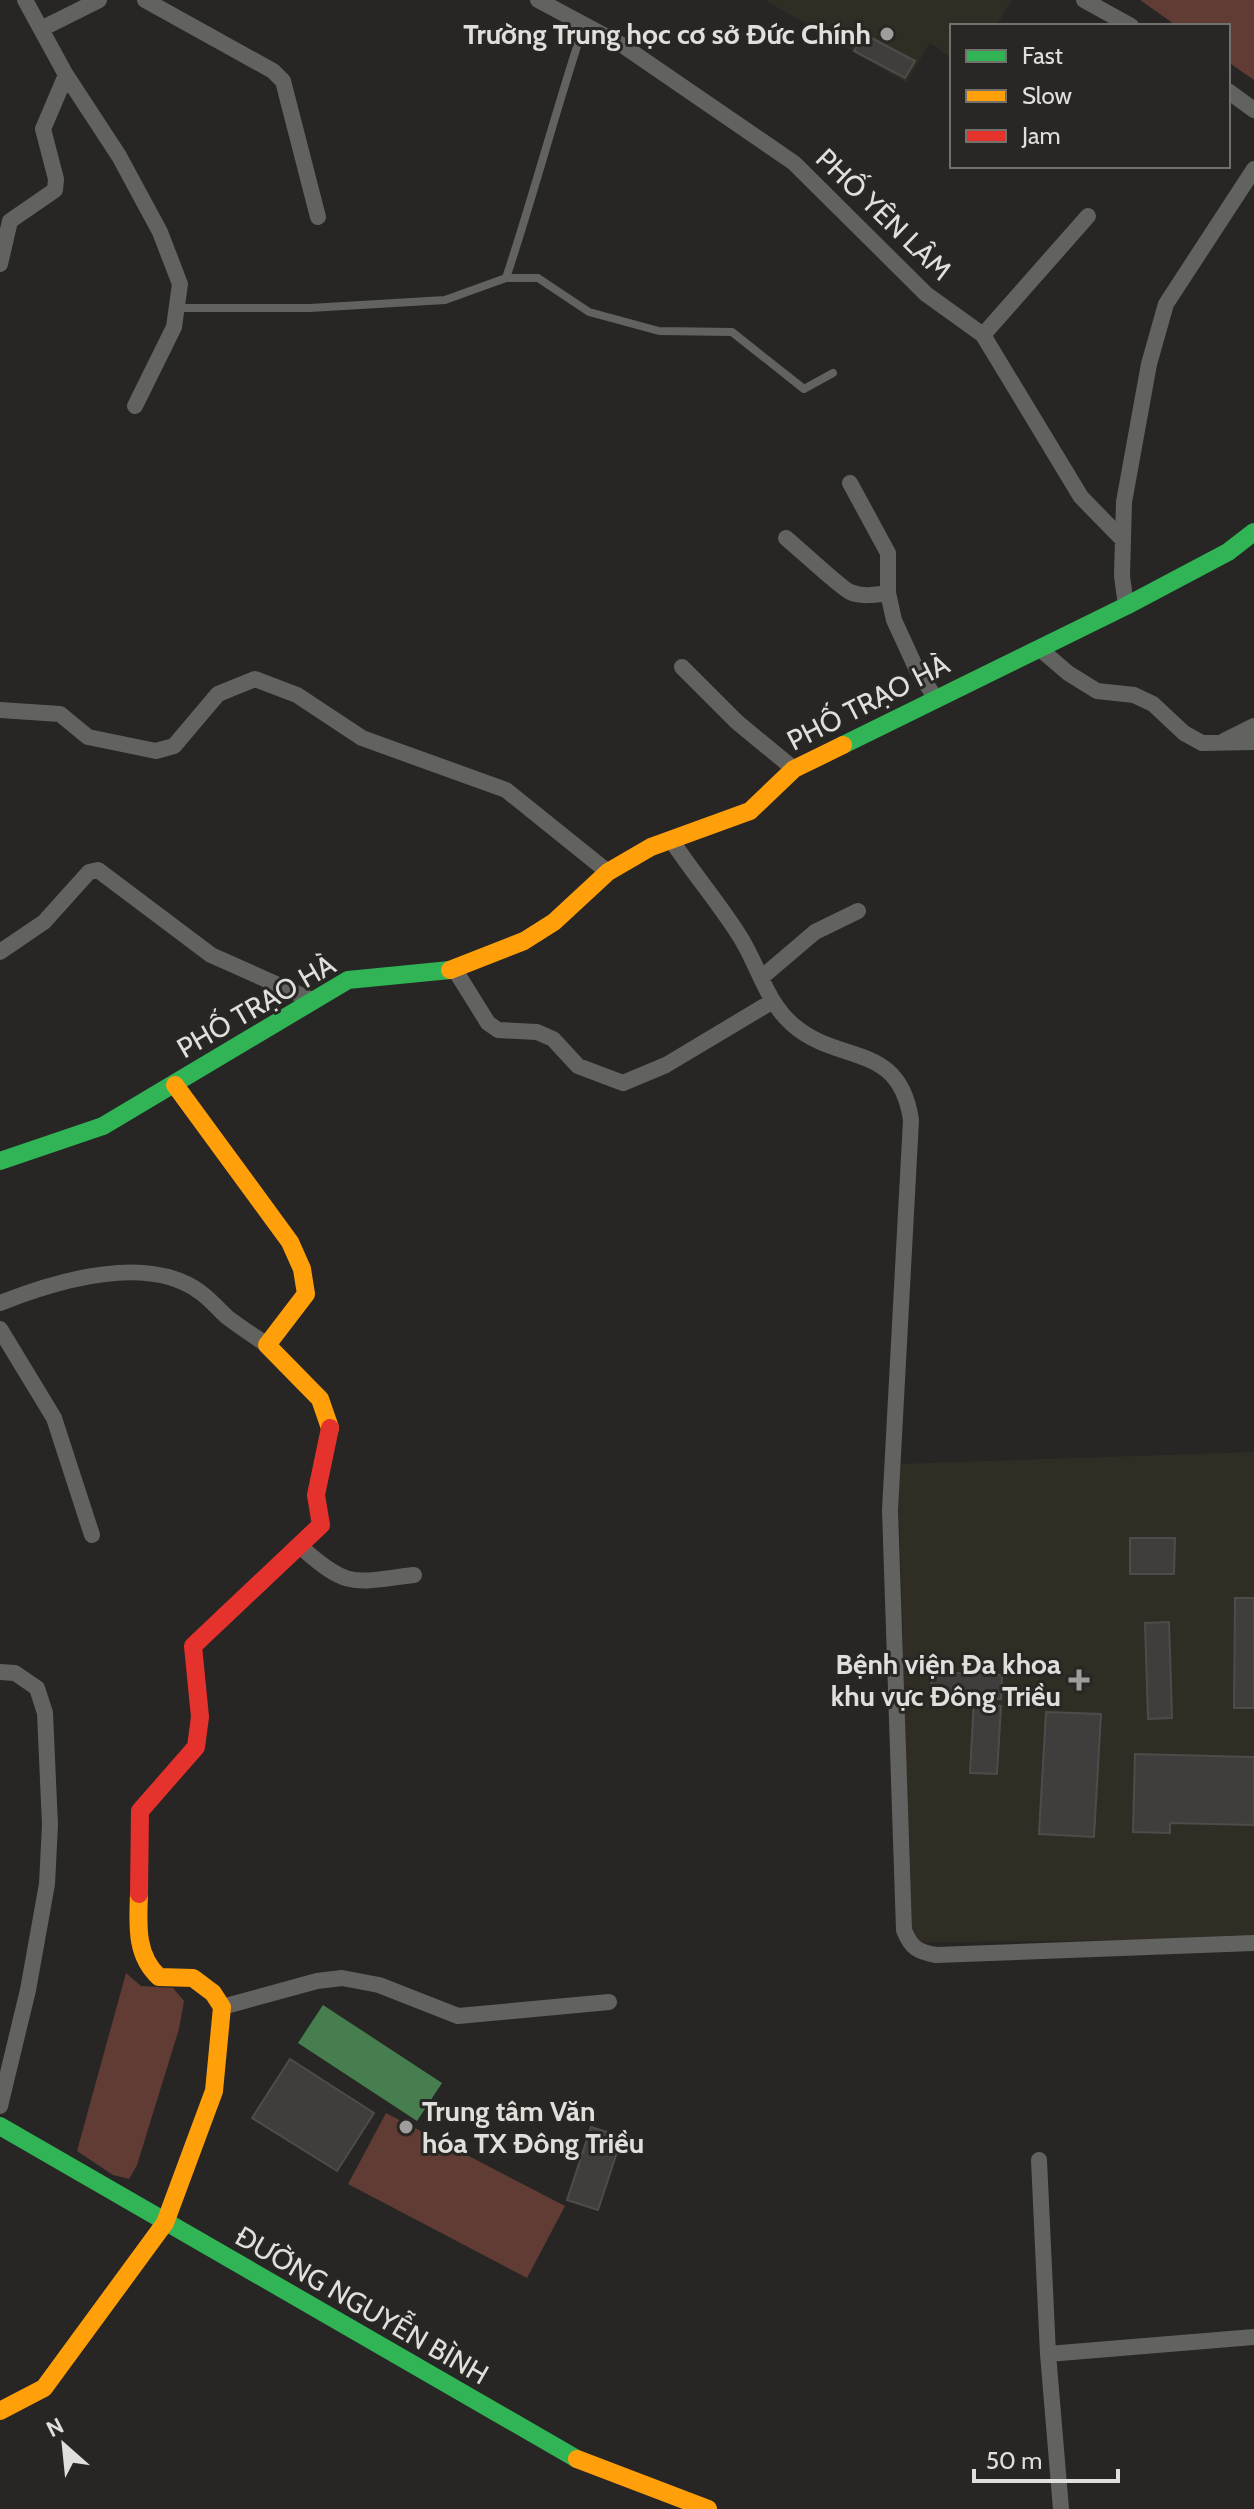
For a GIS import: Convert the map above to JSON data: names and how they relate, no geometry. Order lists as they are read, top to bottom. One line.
{"streets":{"street":["PHỐ YÊN LÂM","PHỐ TRẠO HÀ","ĐƯỜNG NGUYỄN BÌNH"]},"places":{"other":["Trường Trung học cơ sở Đức Chính","Trung tâm Văn hóa TX Đông Triều"],"health":["Bệnh viện Đa khoa khu vực Đông Triều"]},"legend":["Fast","Slow","Jam"],"scale_bar":"50 m","north":"top left"}
